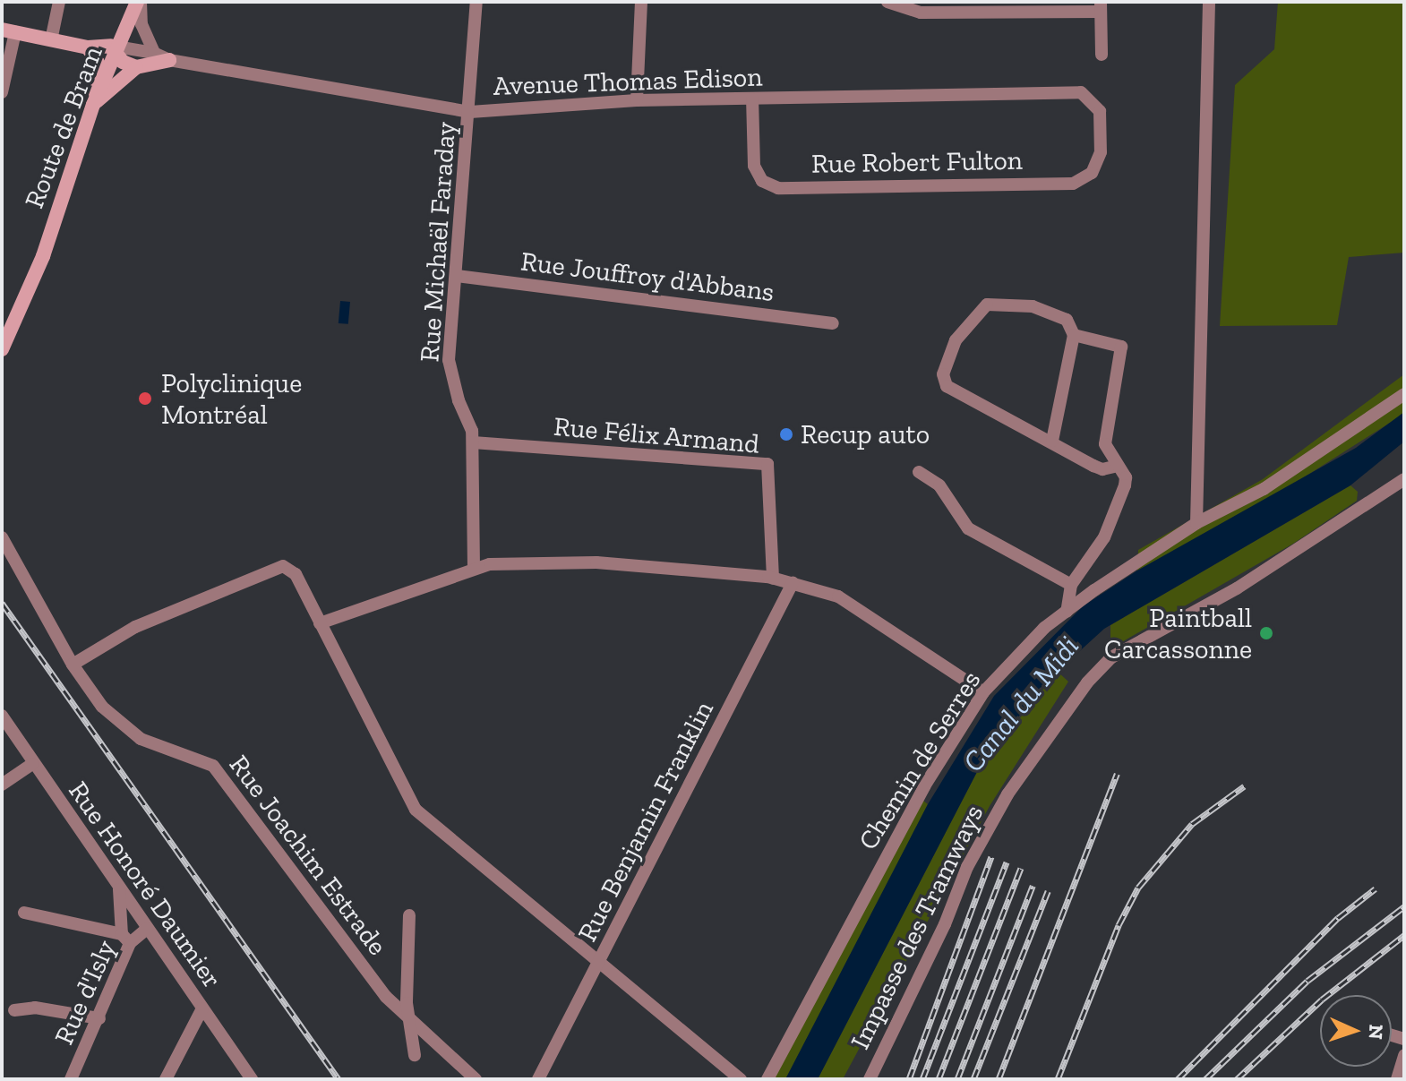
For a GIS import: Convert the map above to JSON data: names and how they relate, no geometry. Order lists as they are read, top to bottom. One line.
{"streets":{"main road":["Route de Bram"],"street":["Avenue Thomas Edison","Rue Robert Fulton","Rue Michaël Faraday","Rue Jouffroy d'Abbans","Rue Félix Armand","Chemin de Serres","Rue Benjamin Franklin","Rue Joachim Estrade","Rue Honoré Daumier","Impasse des Tramways","Rue d'Isly"]},"crossings":[["Avenue Thomas Edison","Route de Bram"],["Avenue Thomas Edison","Rue Robert Fulton"],["Avenue Thomas Edison","Rue Michaël Faraday"],["Rue Michaël Faraday","Rue Jouffroy d'Abbans"],["Rue Michaël Faraday","Rue Félix Armand"],["Rue Honoré Daumier","Rue d'Isly"]],"water":["Canal du Midi"],"places":["Polyclinique Montréal","Recup auto","Paintball Carcassonne"],"north":"right"}
